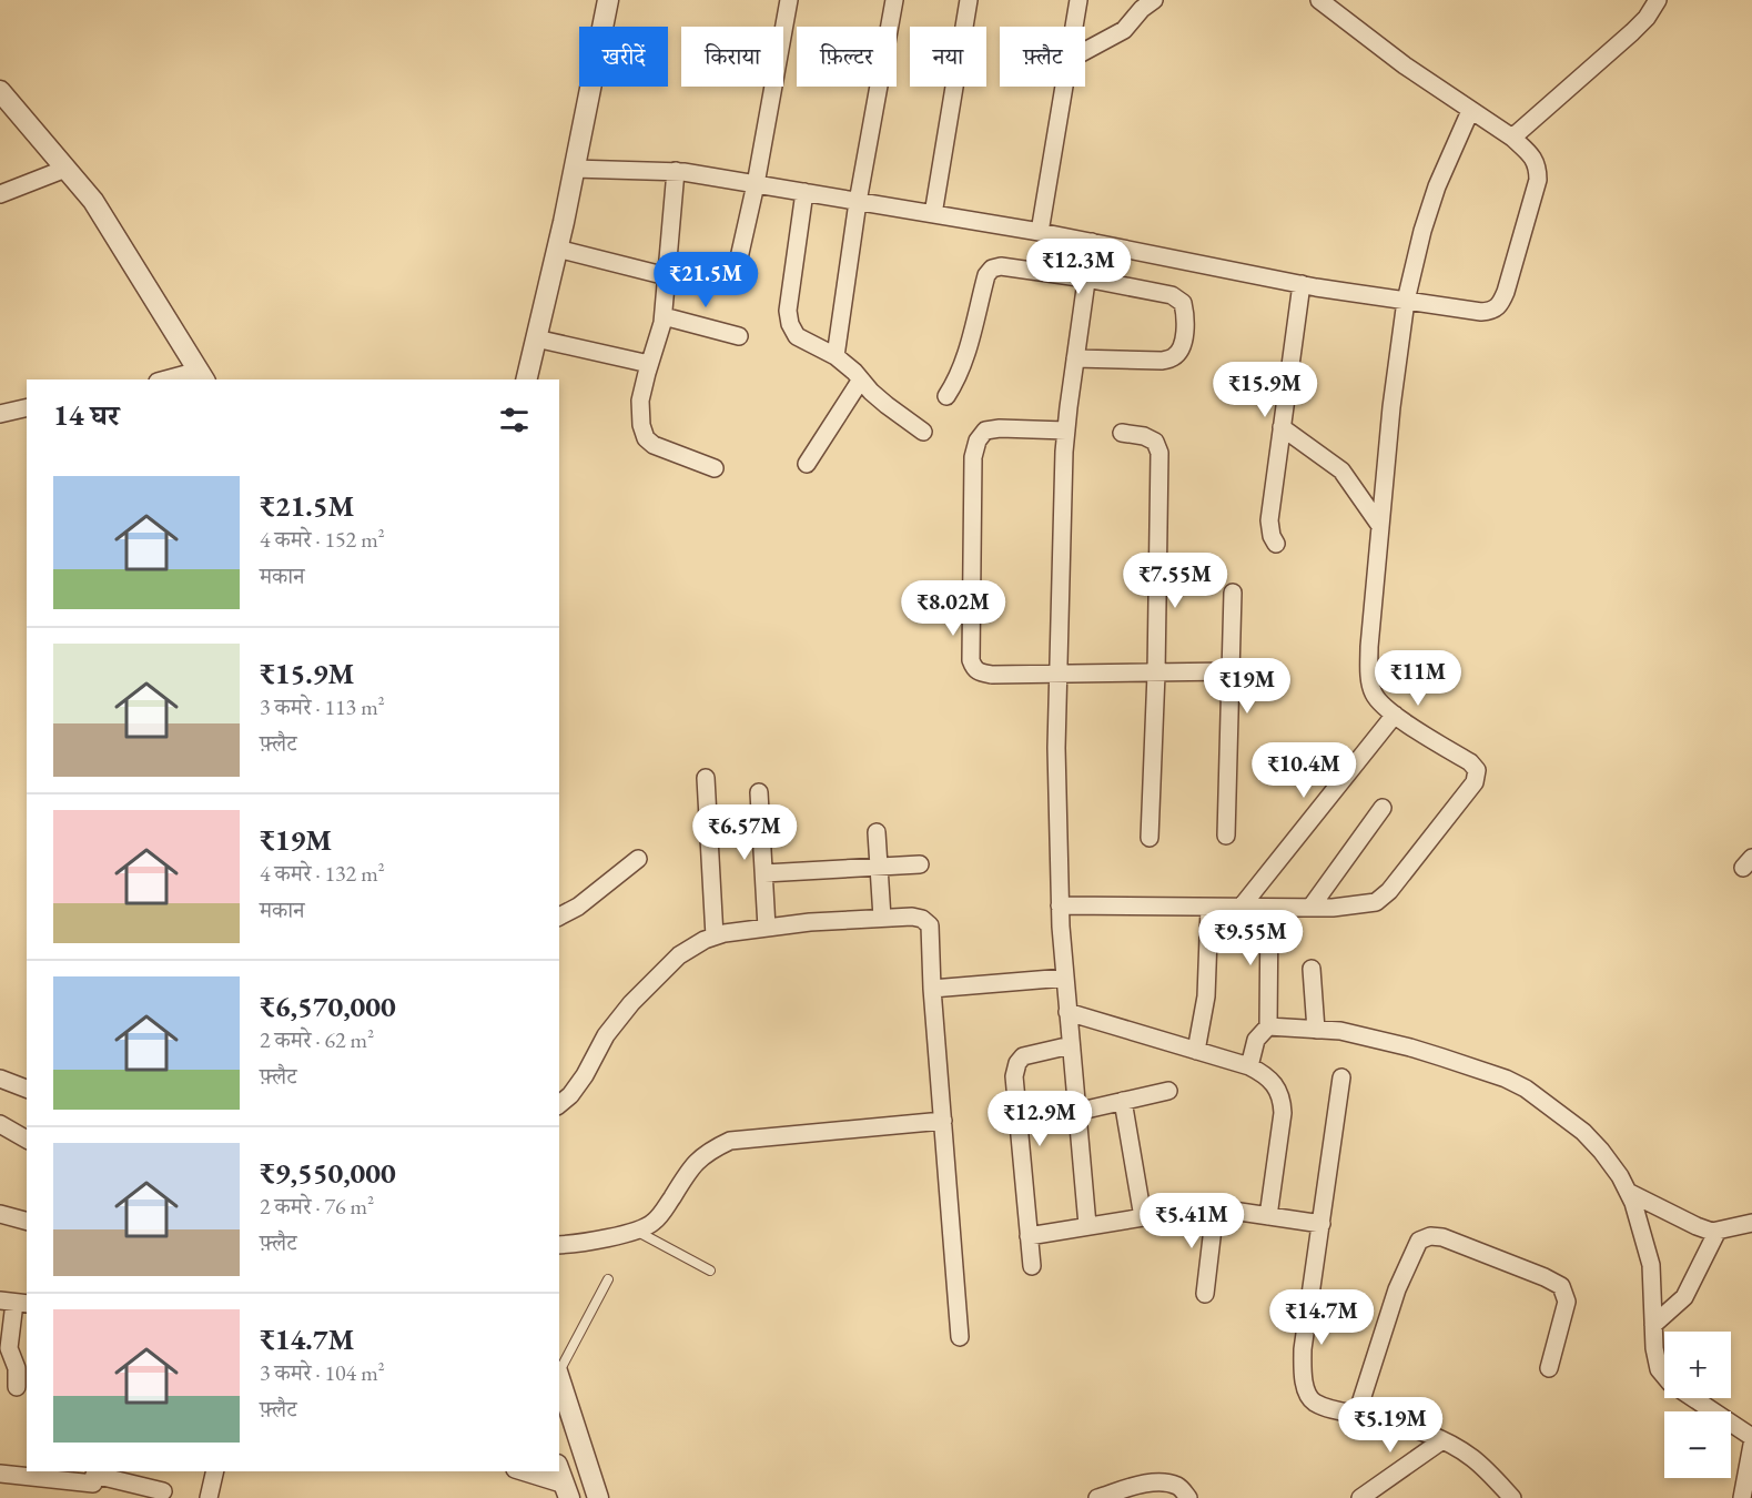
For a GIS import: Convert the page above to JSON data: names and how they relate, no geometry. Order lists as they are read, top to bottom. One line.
{"page":{"chip":["खरीदें","किराया","फ़िल्टर","नया","फ़्लैट"],"price":["₹12.3M","₹21.5M","₹15.9M","₹7.55M","₹8.02M","₹11M","₹19M","₹10.4M","₹6.57M","₹9.55M","₹12.9M","₹5.41M","₹14.7M","₹5.19M"],"heading":"14 घर","list":[{"name":"₹21.5M","note":"4 कमरे · 152 m² · मकान"},{"name":"₹15.9M","note":"3 कमरे · 113 m² · फ़्लैट"},{"name":"₹19M","note":"4 कमरे · 132 m² · मकान"},{"name":"₹6,570,000","note":"2 कमरे · 62 m² · फ़्लैट"},{"name":"₹9,550,000","note":"2 कमरे · 76 m² · फ़्लैट"},{"name":"₹14.7M","note":"3 कमरे · 104 m² · फ़्लैट"}],"map_buttons":["+","−"]}}
